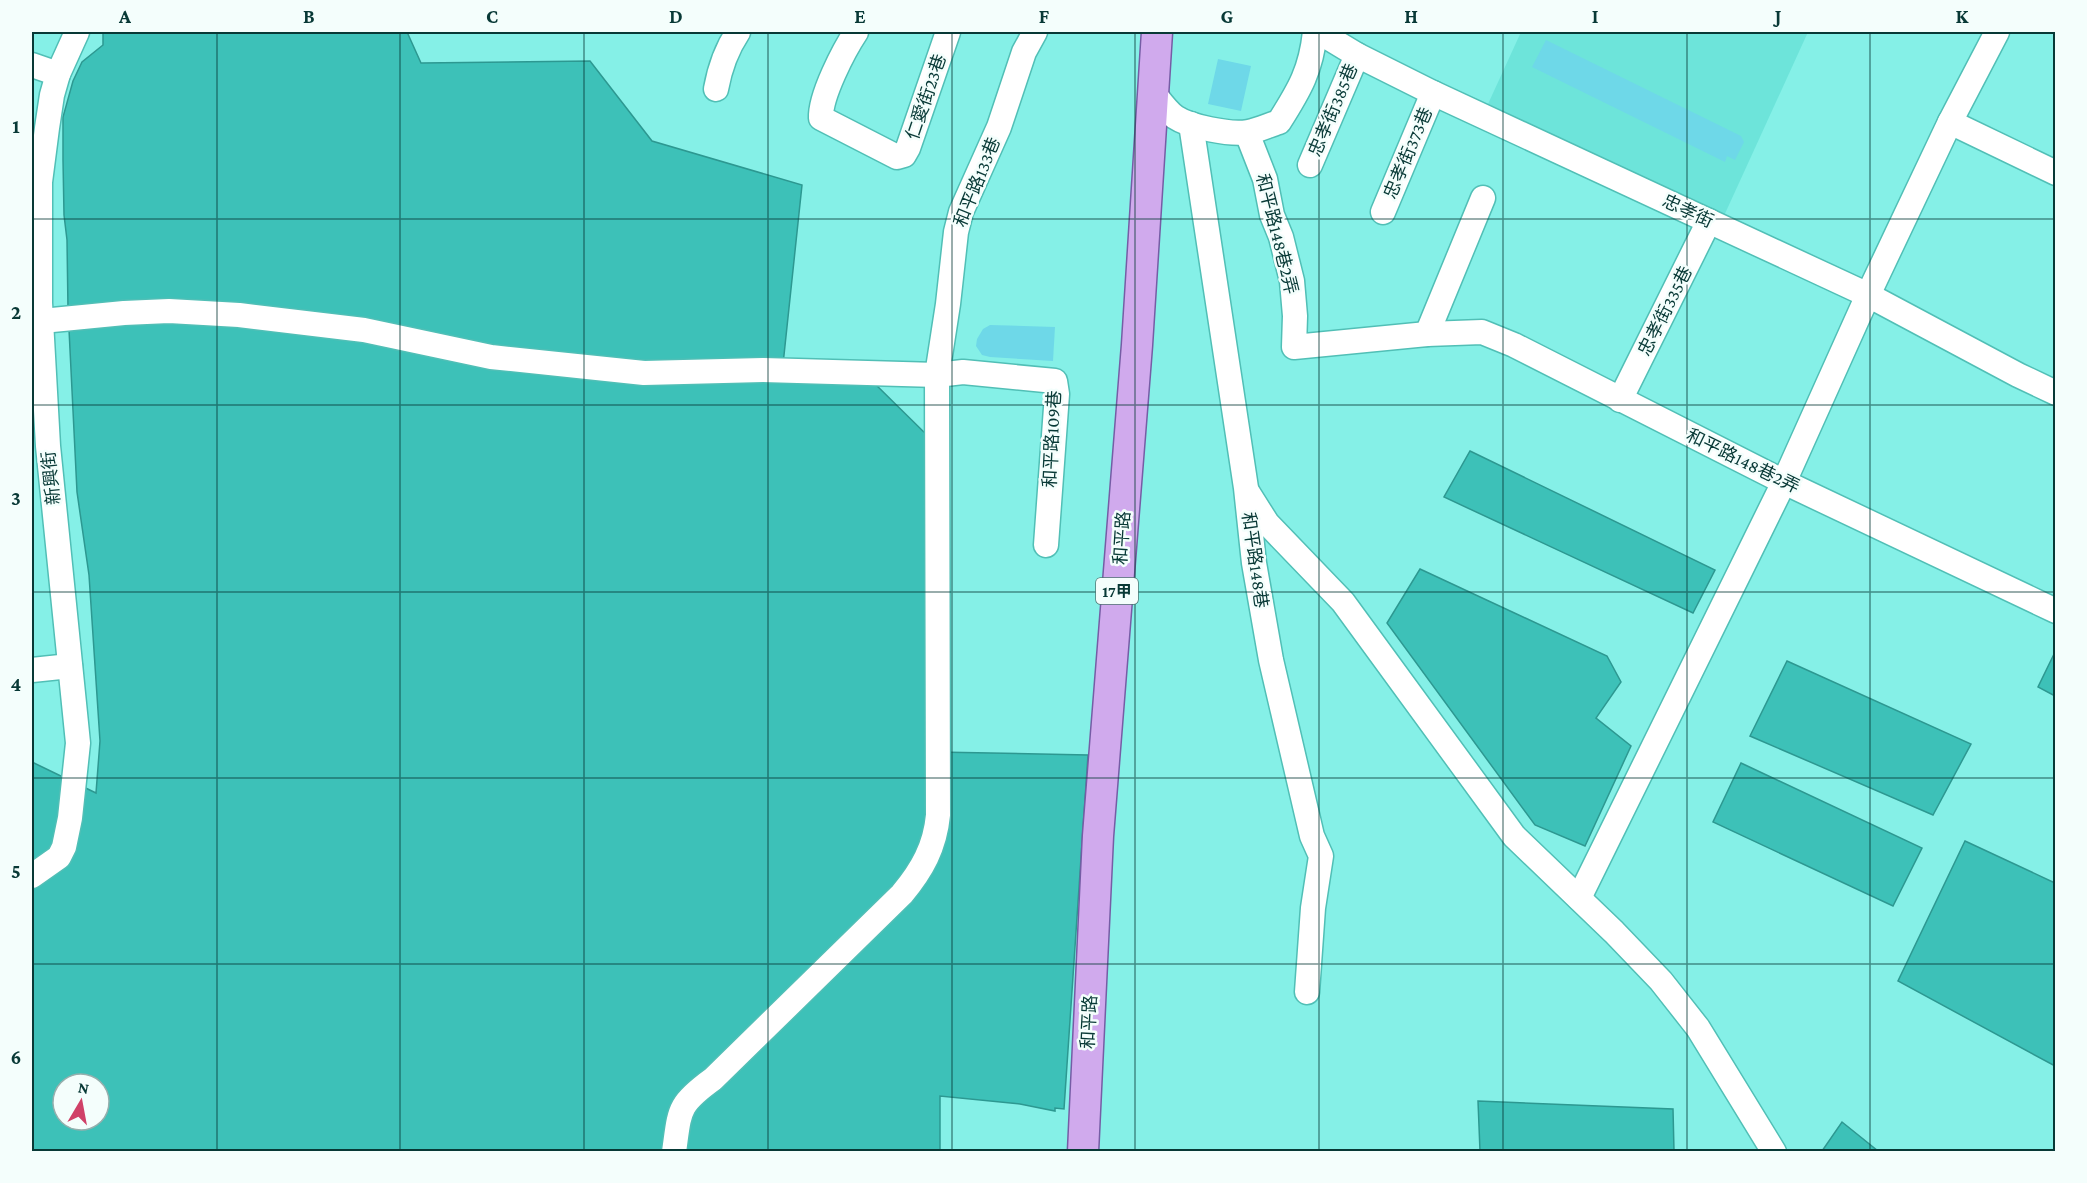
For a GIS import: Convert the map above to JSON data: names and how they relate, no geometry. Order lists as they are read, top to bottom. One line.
{"streets":{"main road":["和平路","17甲"],"street":["仁愛街23巷","忠孝街385巷","忠孝街373巷","和平路133巷","忠孝街","和平路148巷2弄","忠孝街335巷","和平路109巷","新興街","和平路148巷"]},"crossings":[["忠孝街385巷","忠孝街"],["忠孝街373巷","忠孝街"],["和平路133巷","和平路109巷"],["忠孝街","忠孝街335巷"],["和平路148巷2弄","忠孝街335巷"]],"north":"top","grid":{"columns":["A","B","C","D","E","F","G","H","I","J","K"],"rows":["1","2","3","4","5","6"]}}
